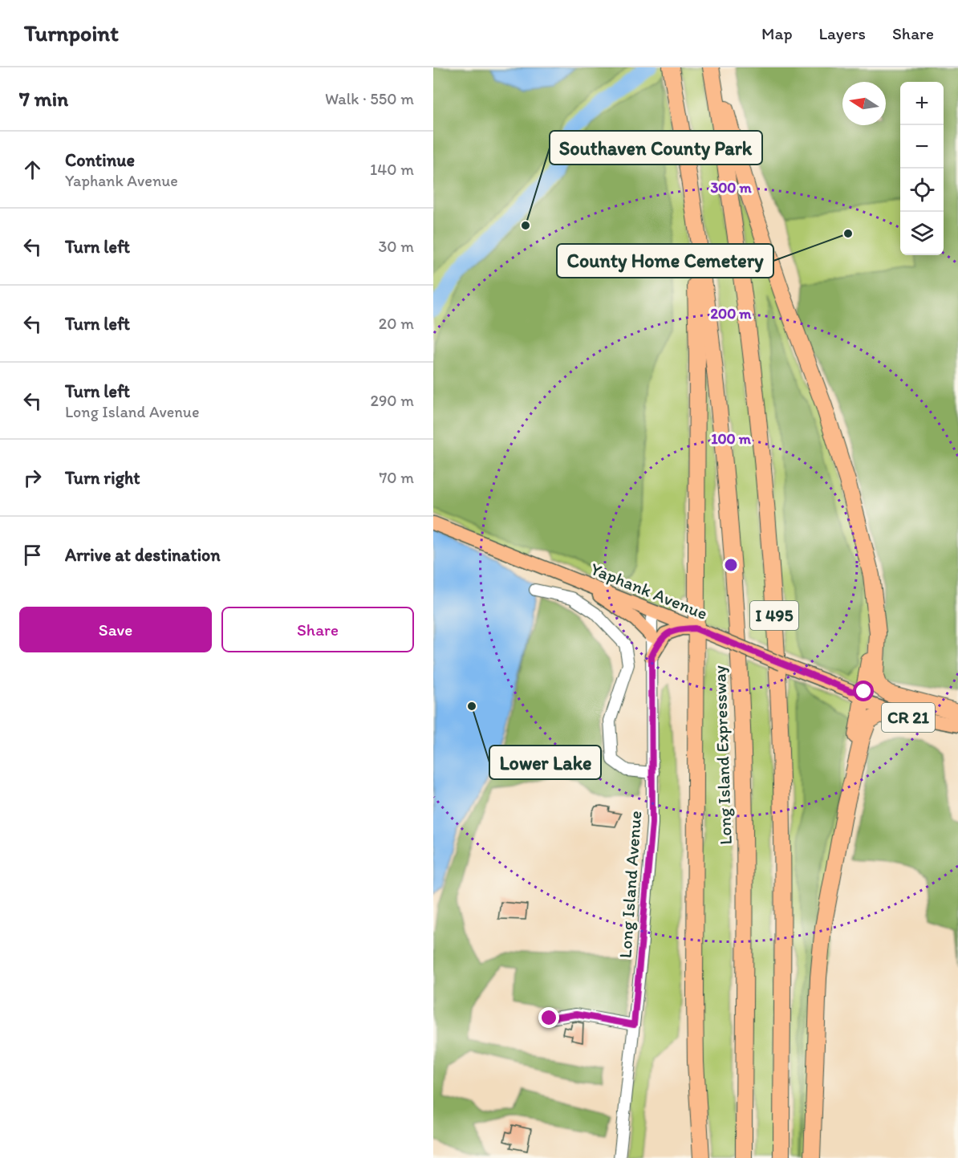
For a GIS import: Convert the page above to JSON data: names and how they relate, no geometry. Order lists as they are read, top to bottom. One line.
{"streets":{"highway":["I 495","Long Island Expressway"],"main road":["Yaphank Avenue","CR 21"],"street":["Long Island Avenue"]},"crossings":[["Yaphank Avenue","Long Island Avenue"]],"places":["Southaven County Park","County Home Cemetery","Lower Lake"],"north":"left","page":{"header":"Turnpoint","nav":["Map","Layers","Share"],"heading":["7 min","Walk · 550 m"],"map_buttons":["+","−"],"list":[["Continue","Yaphank Avenue","140 m"],["Turn left","30 m"],["Turn left","20 m"],["Turn left","Long Island Avenue","290 m"],["Turn right","70 m"],"Arrive at destination"],"buttons":["Save","Share"]},"rings":["300 m","200 m","100 m"]}
